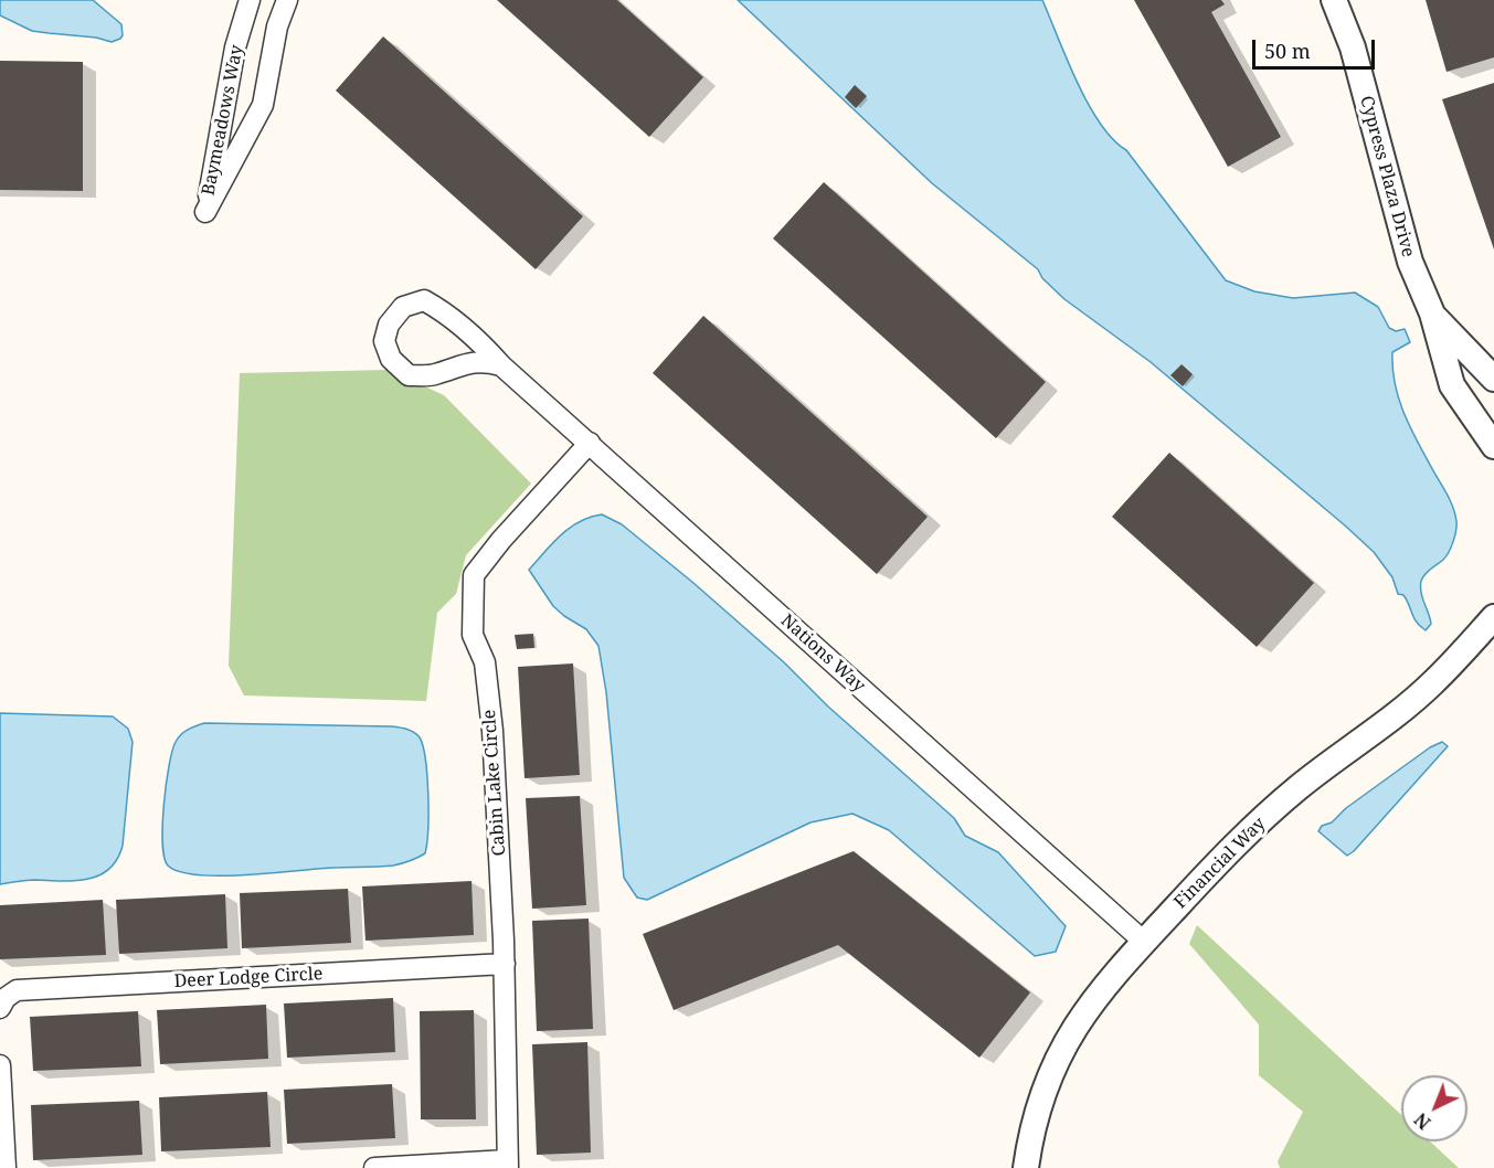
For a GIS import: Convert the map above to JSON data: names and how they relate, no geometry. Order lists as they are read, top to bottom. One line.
{"streets":{"street":["Baymeadows Way","Cypress Plaza Drive","Nations Way","Cabin Lake Circle","Financial Way","Deer Lodge Circle"]},"crossings":[["Nations Way","Cabin Lake Circle"],["Nations Way","Financial Way"],["Cabin Lake Circle","Deer Lodge Circle"]],"scale_bar":"50 m","north":"bottom left"}
